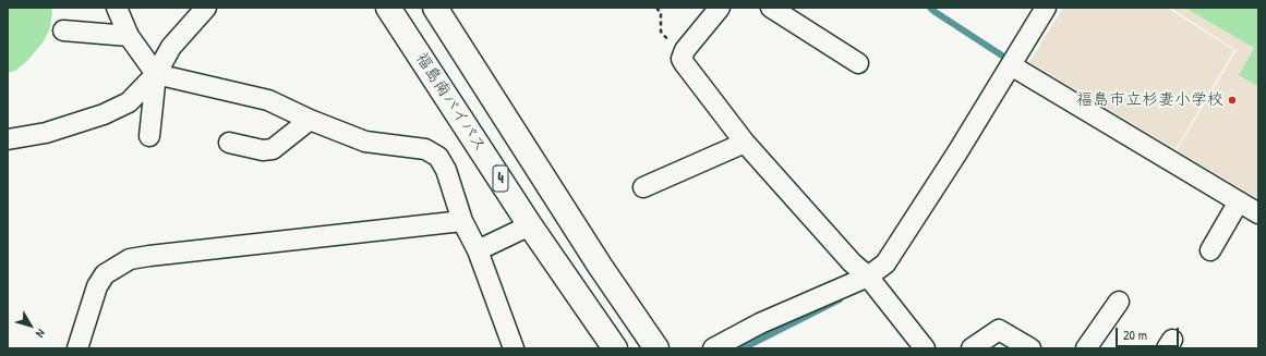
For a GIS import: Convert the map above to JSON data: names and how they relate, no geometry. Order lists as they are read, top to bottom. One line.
{"streets":{"highway":["福島南バイパス","4"]},"places":["福島市立杉妻小学校"],"scale_bar":"20 m","north":"bottom right"}
